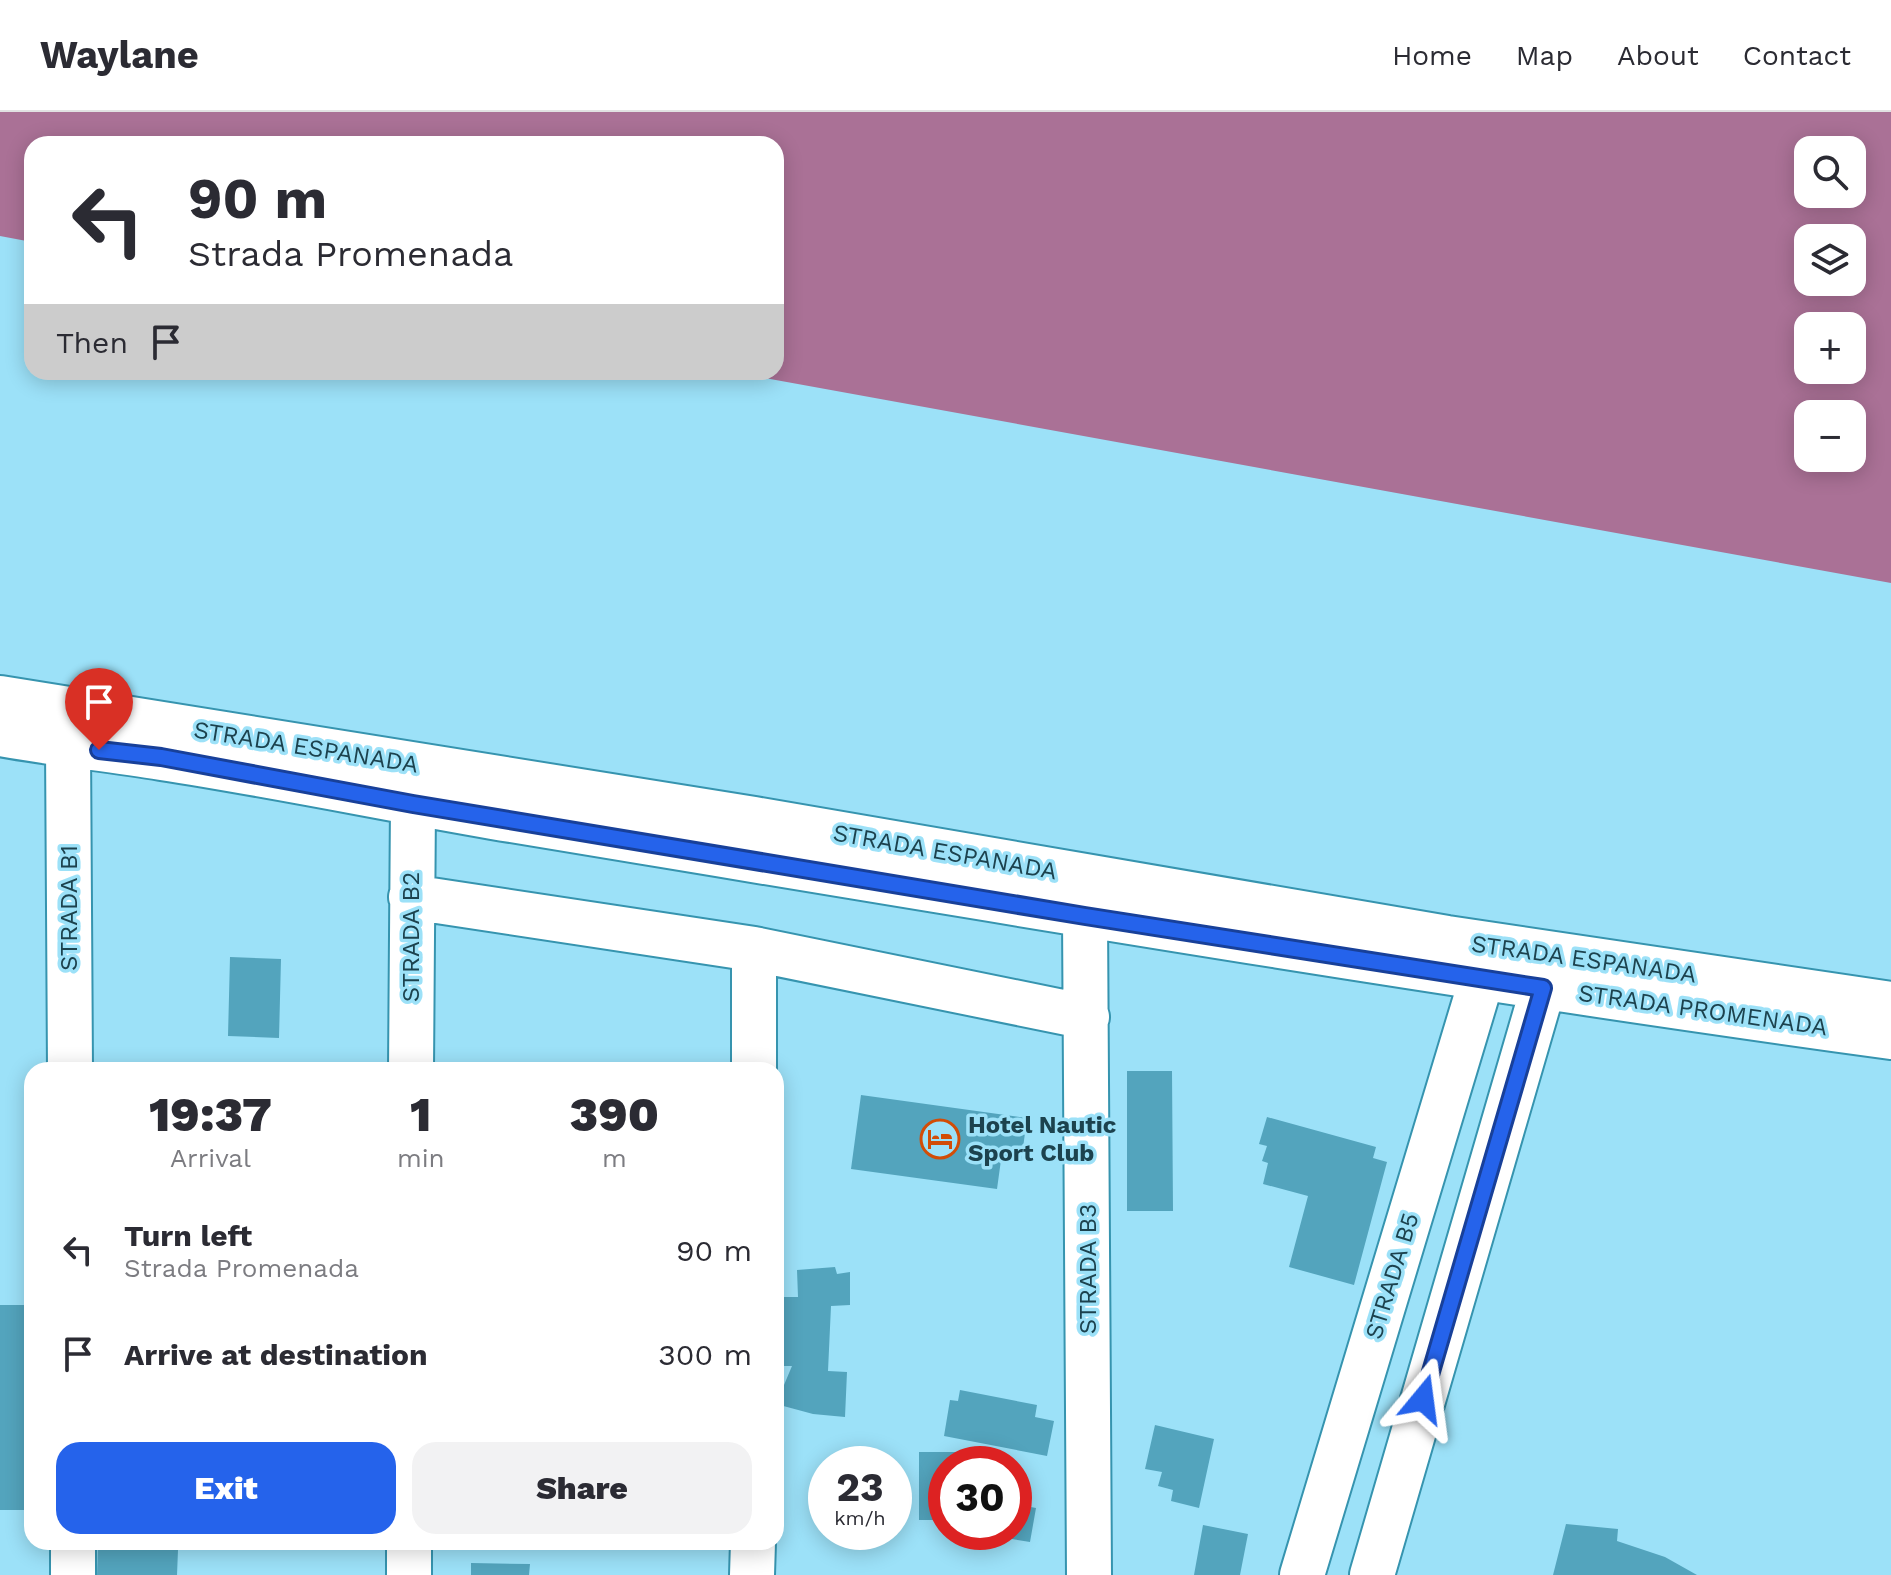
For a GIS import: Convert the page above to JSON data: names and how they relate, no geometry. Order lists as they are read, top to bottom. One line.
{"streets":{"street":["STRADA ESPANADA","STRADA B1","STRADA B2","STRADA PROMENADA","STRADA B3","STRADA B5"]},"crossings":[["STRADA B1","STRADA PROMENADA"],["STRADA B2","STRADA PROMENADA"],["STRADA PROMENADA","STRADA B3"],["STRADA PROMENADA","STRADA B5"]],"places":{"hotel":["Hotel Nautic Sport Club"]},"page":{"header":"Waylane","nav":["Home","Map","About","Contact"],"map_buttons":["+","−"],"turn":["90 m","Strada Promenada"],"then":"Then","eta":["19:37","Arrival","1","min","390","m"],"list":[{"name":"Turn left","note":"Strada Promenada","value":"90 m"},{"name":"Arrive at destination","value":"300 m"}],"buttons":["Exit","Share"],"speed":"23 km/h","limit":"30"}}
